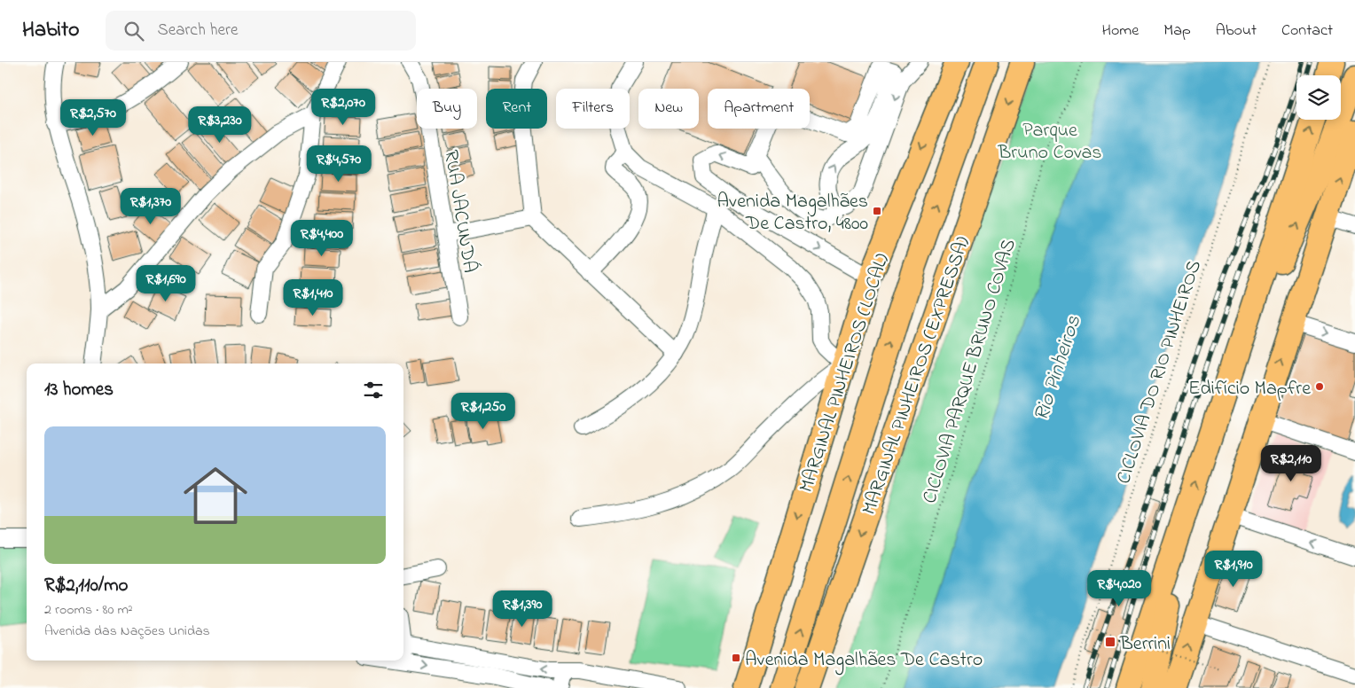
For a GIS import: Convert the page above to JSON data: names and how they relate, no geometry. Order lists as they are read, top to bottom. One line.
{"streets":{"highway":["MARGINAL PINHEIROS (LOCAL)","MARGINAL PINHEIROS (EXPRESSA)"],"street":["RUA JACUNDÁ"],"path":["CICLOVIA PARQUE BRUNO COVAS","CICLOVIA DO RIO PINHEIROS"]},"water":["Rio Pinheiros"],"parks":["Parque Bruno Covas"],"places":{"transit":["Avenida Magalhães De Castro, 4800","Berrini","Avenida Magalhães De Castro"],"other":["Edifício Mapfre"]},"page":{"header":"Habito","search":"Search here","nav":["Home","Map","About","Contact"],"price":["R$2,070","R$2,570","R$3,230","R$4,570","R$1,370","R$4,400","R$1,690","R$1,410","R$1,250","R$2,110","R$1,910","R$4,020","R$1,390"],"chip":["Buy","Rent","Filters","New","Apartment"],"heading":"13 homes","list":[{"name":"R$2,110/mo","note":"2 rooms · 80 m² · Avenida das Nações Unidas"}]}}
